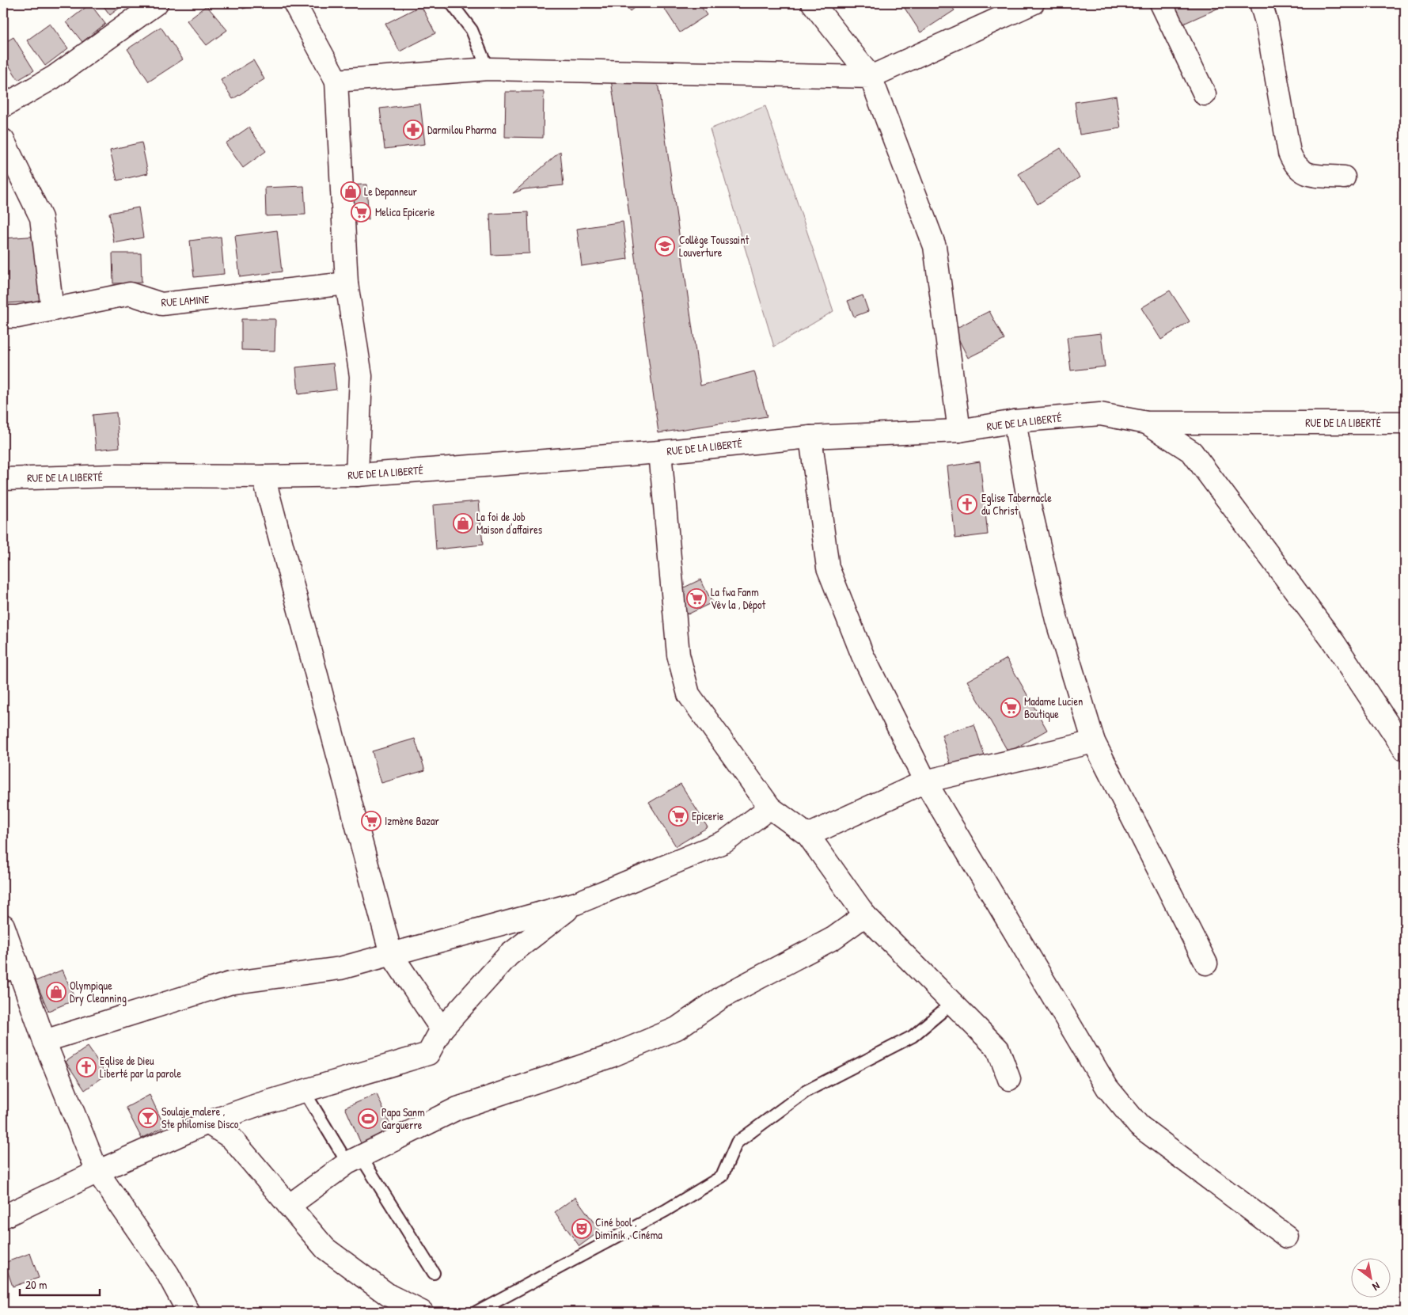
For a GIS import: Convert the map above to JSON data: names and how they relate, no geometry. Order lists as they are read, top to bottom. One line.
{"streets":{"street":["RUE LAMINE","RUE DE LA LIBERTÉ"]},"places":{"pharmacy":["Darmilou Pharma"],"shop":["Le Depanneur","La foi de Job Maison d'affaires","Olympique Dry Cleanning"],"supermarket":["Melica Epicerie","La fwa Fanm Vèv la , Dépot","Madame Lucien Boutique","Epicerie","Izmène Bazar"],"school or university":["Collège Toussaint Louverture"],"church":["Eglise Tabernacle du Christ","Eglise de Dieu Liberté par la parole"],"bar":["Soulaje malere , Ste philomise Disco"],"sports":["Papa Sanm Garguerre"],"theatre":["Ciné bool , Diminik , Cinéma"]},"scale_bar":"20 m","north":"bottom right"}
